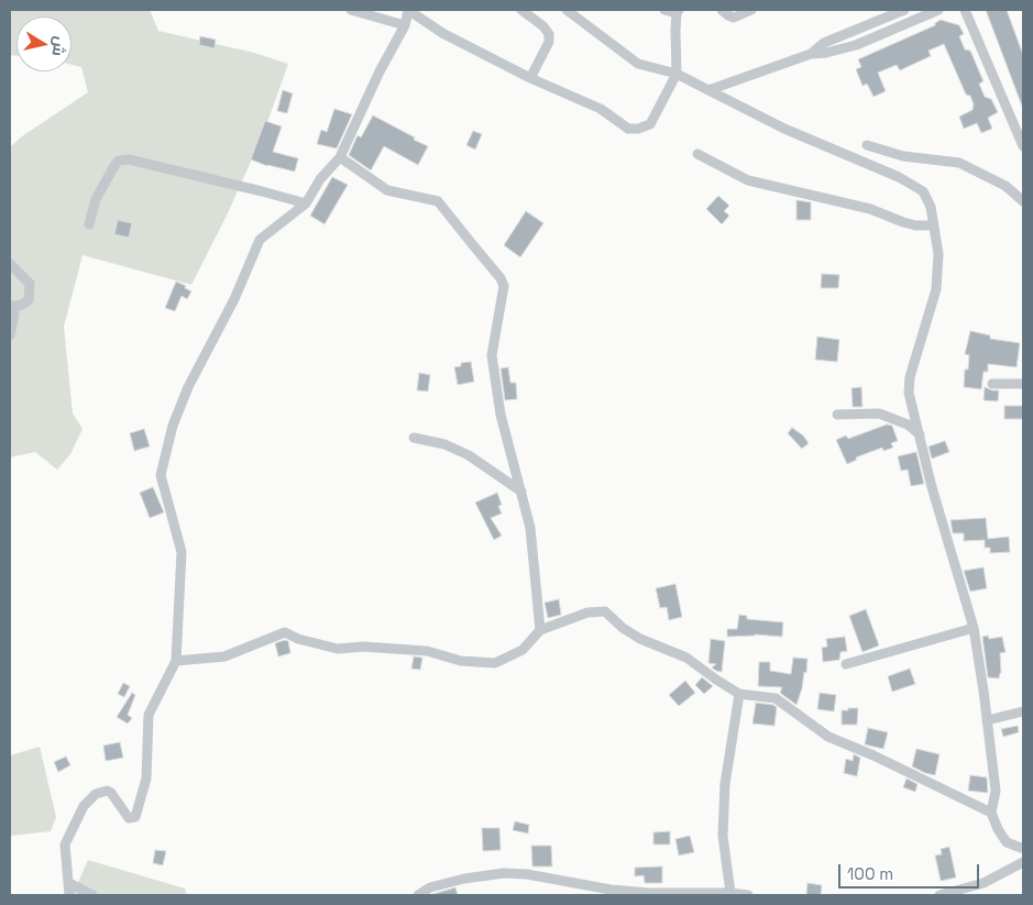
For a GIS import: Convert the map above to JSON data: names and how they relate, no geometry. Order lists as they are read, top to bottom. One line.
{"scale_bar":"100 m","north":"right"}
